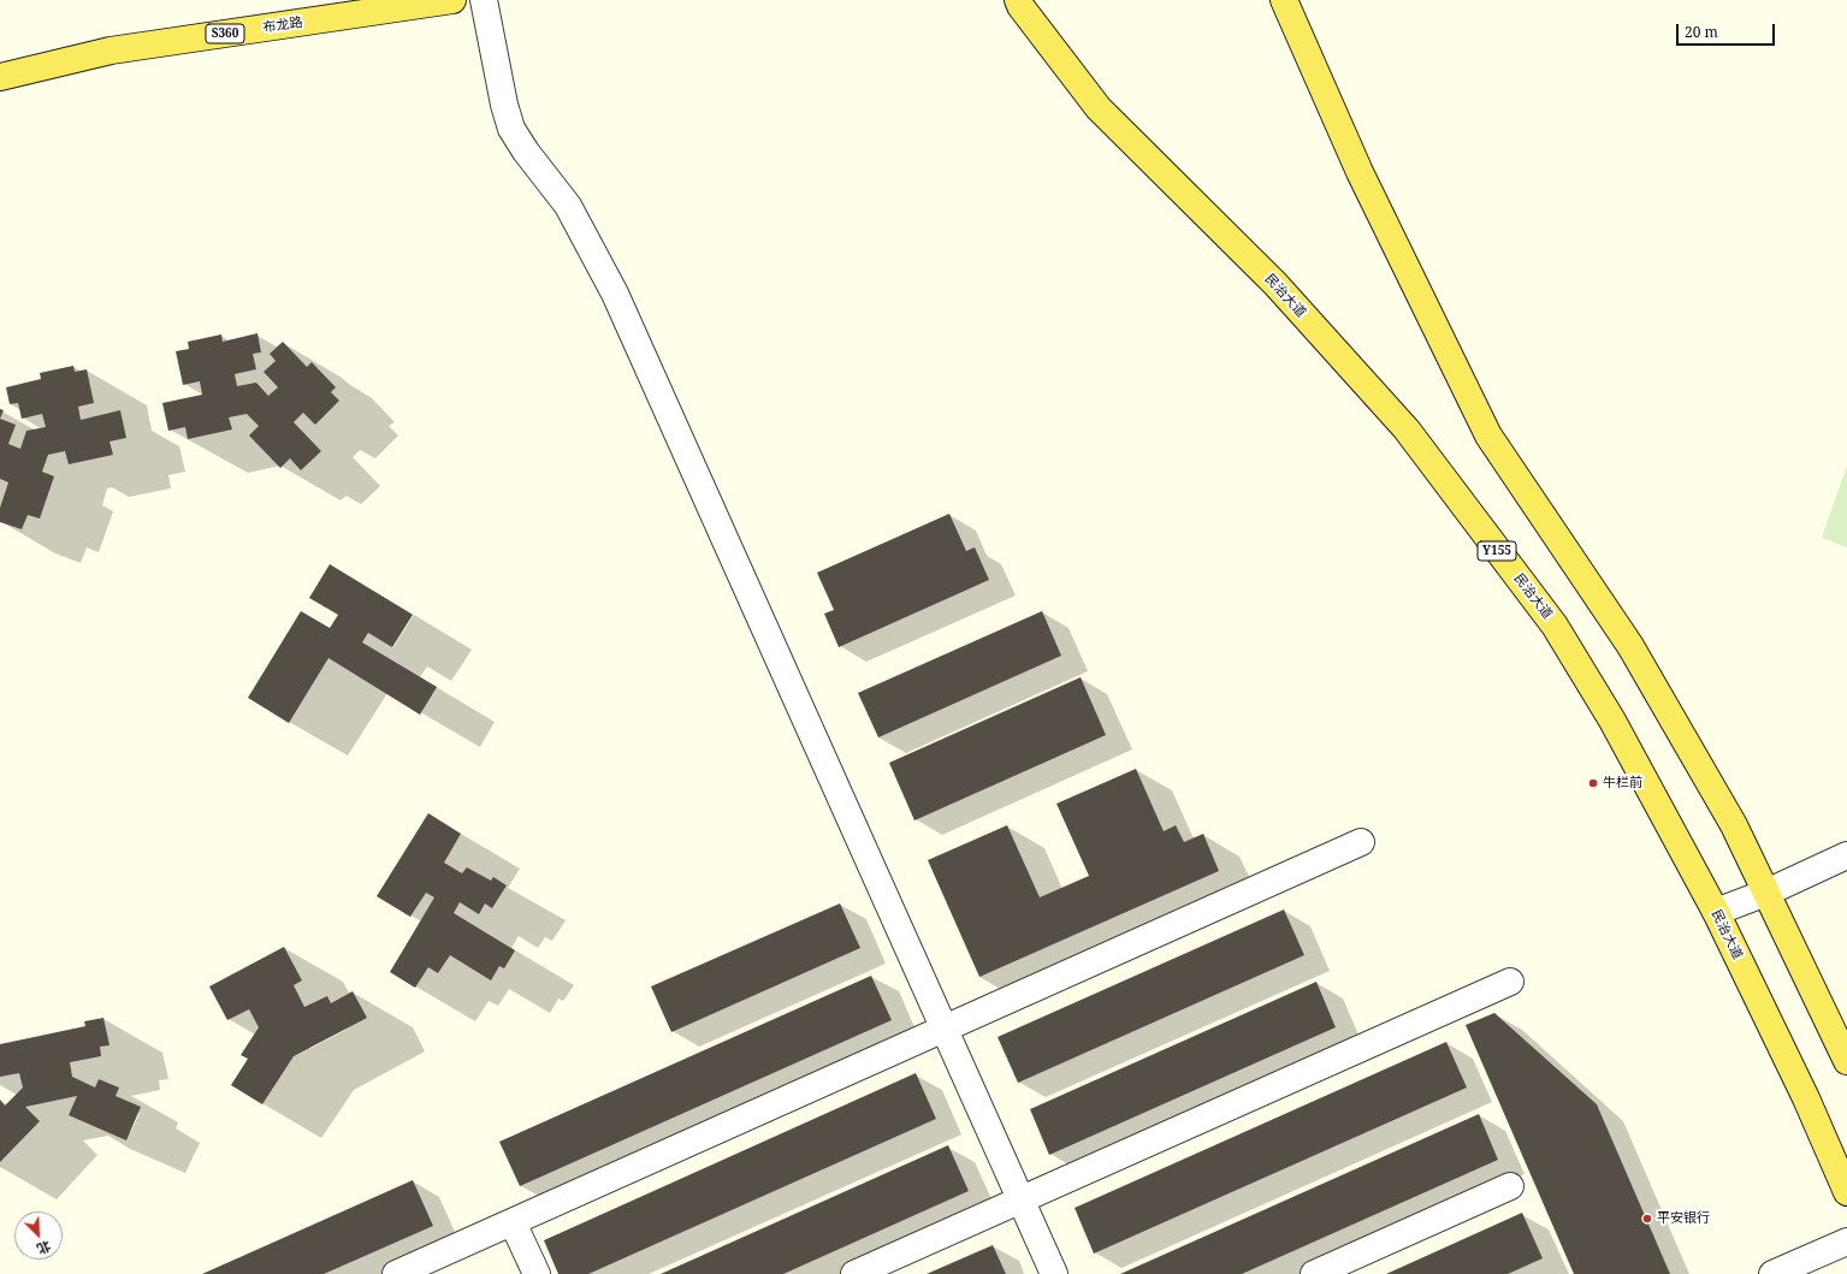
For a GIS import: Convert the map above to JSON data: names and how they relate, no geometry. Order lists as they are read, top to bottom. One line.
{"streets":{"main road":["布龙路","S360","民治大道","Y155"]},"places":["牛栏前","平安银行"],"scale_bar":"20 m","north":"bottom right"}
